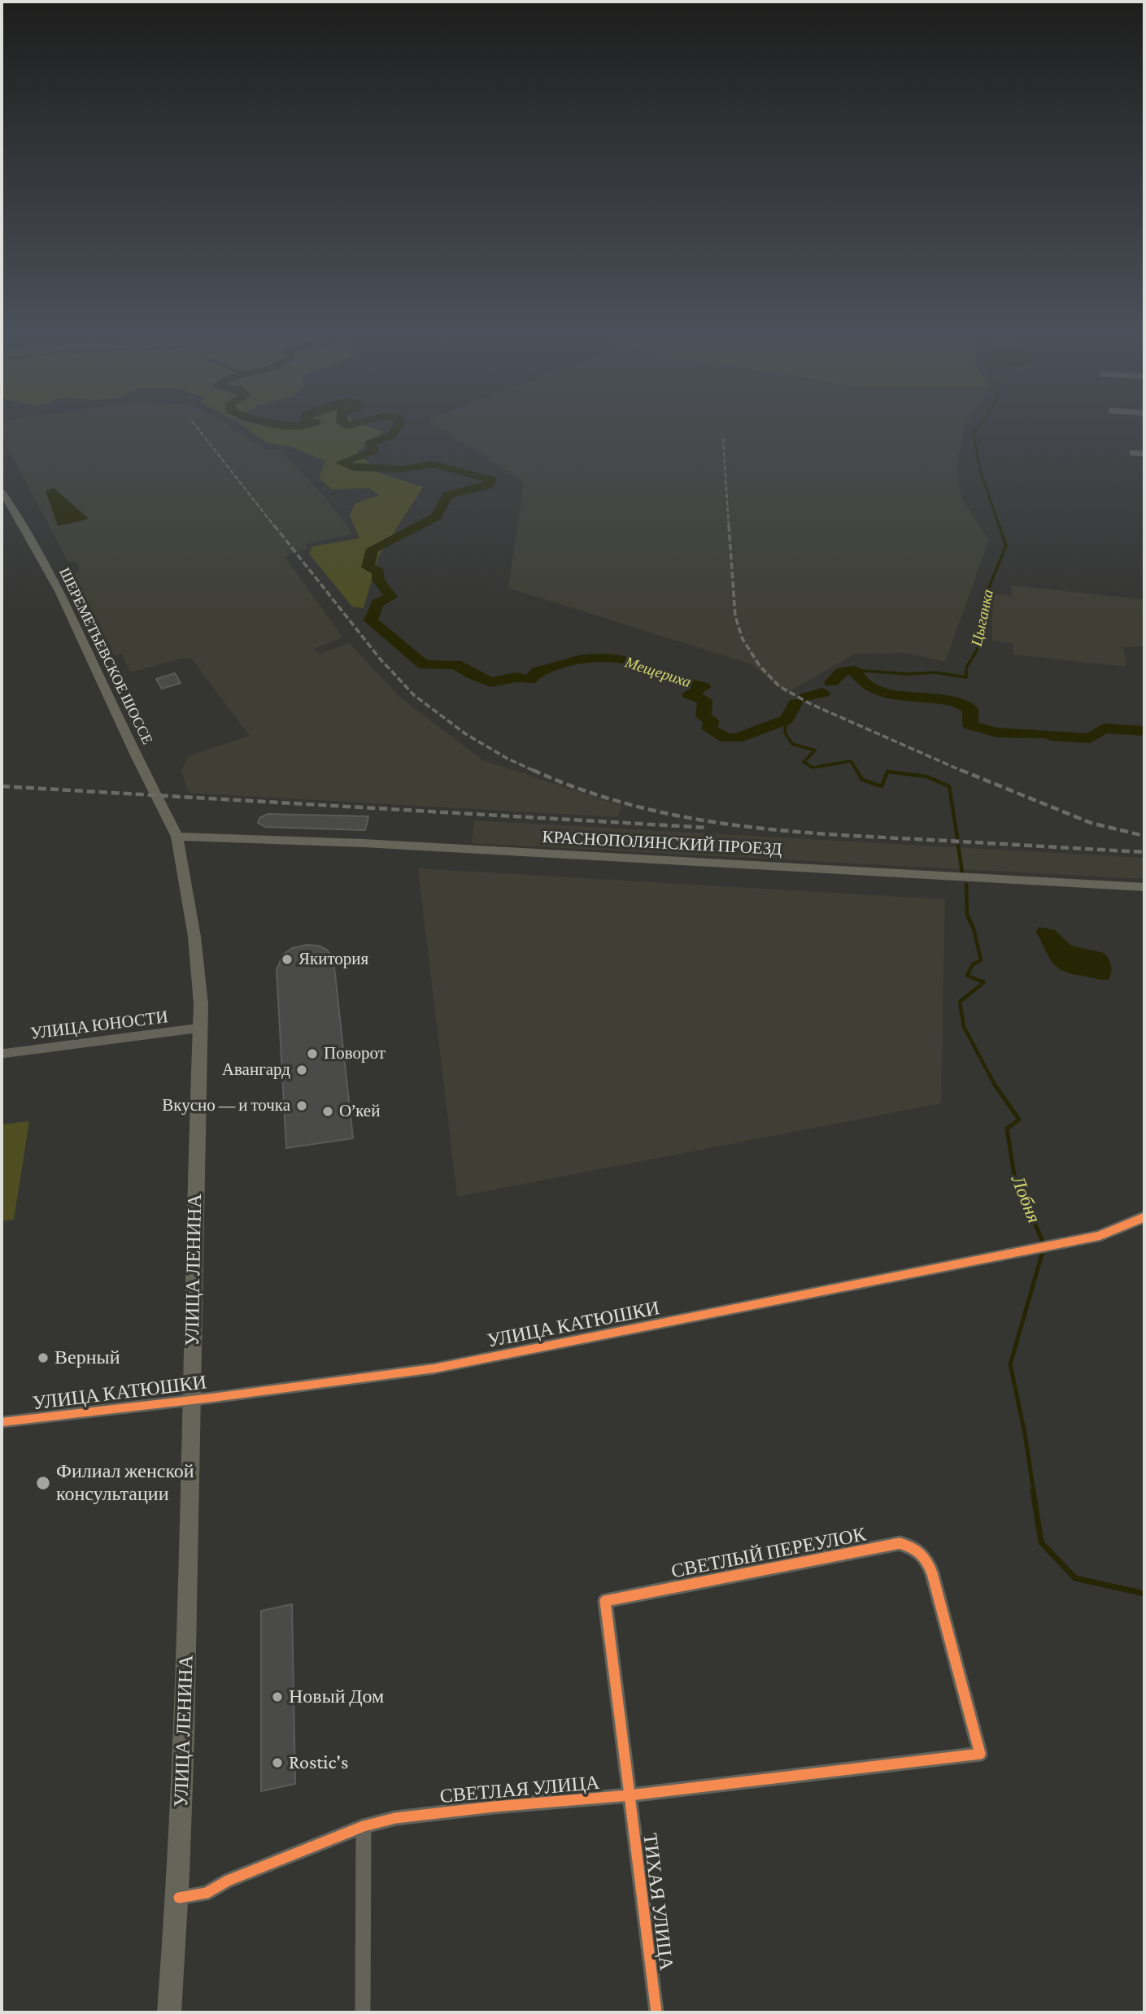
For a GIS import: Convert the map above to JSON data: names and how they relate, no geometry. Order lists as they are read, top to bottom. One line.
{"streets":{"main road":["ШЕРЕМЕТЬЕВСКОЕ ШОССЕ","КРАСНОПОЛЯНСКИЙ ПРОЕЗД","УЛИЦА ЛЕНИНА"],"street":["УЛИЦА ЮНОСТИ","УЛИЦА КАТЮШКИ","СВЕТЛЫЙ ПЕРЕУЛОК","СВЕТЛАЯ УЛИЦА","ТИХАЯ УЛИЦА"]},"crossings":[["ШЕРЕМЕТЬЕВСКОЕ ШОССЕ","КРАСНОПОЛЯНСКИЙ ПРОЕЗД"],["ШЕРЕМЕТЬЕВСКОЕ ШОССЕ","УЛИЦА ЛЕНИНА"],["КРАСНОПОЛЯНСКИЙ ПРОЕЗД","УЛИЦА ЛЕНИНА"],["УЛИЦА ЮНОСТИ","УЛИЦА ЛЕНИНА"],["УЛИЦА ЛЕНИНА","УЛИЦА КАТЮШКИ"],["УЛИЦА ЛЕНИНА","СВЕТЛАЯ УЛИЦА"],["СВЕТЛЫЙ ПЕРЕУЛОК","СВЕТЛАЯ УЛИЦА"],["СВЕТЛЫЙ ПЕРЕУЛОК","ТИХАЯ УЛИЦА"],["СВЕТЛАЯ УЛИЦА","ТИХАЯ УЛИЦА"]],"water":["Цыганка","Мещериха","Лобня"],"places":["Якитория","Поворот","Авангард","Вкусно — и точка","О’кей","Верный","Филиал женской консультации","Новый Дом","Rostic's"]}
